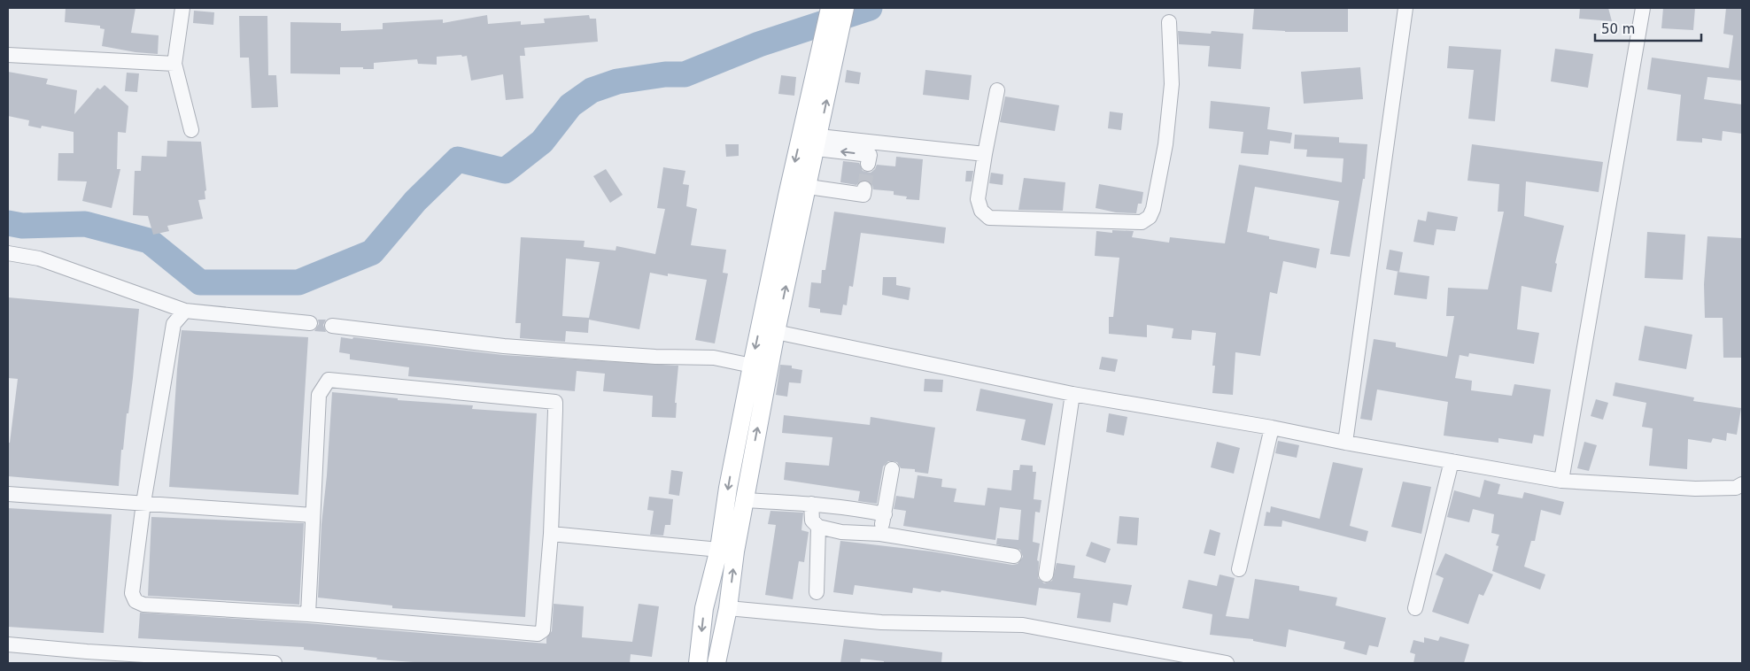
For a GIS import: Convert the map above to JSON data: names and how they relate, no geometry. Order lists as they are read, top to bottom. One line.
{"scale_bar":"50 m"}
